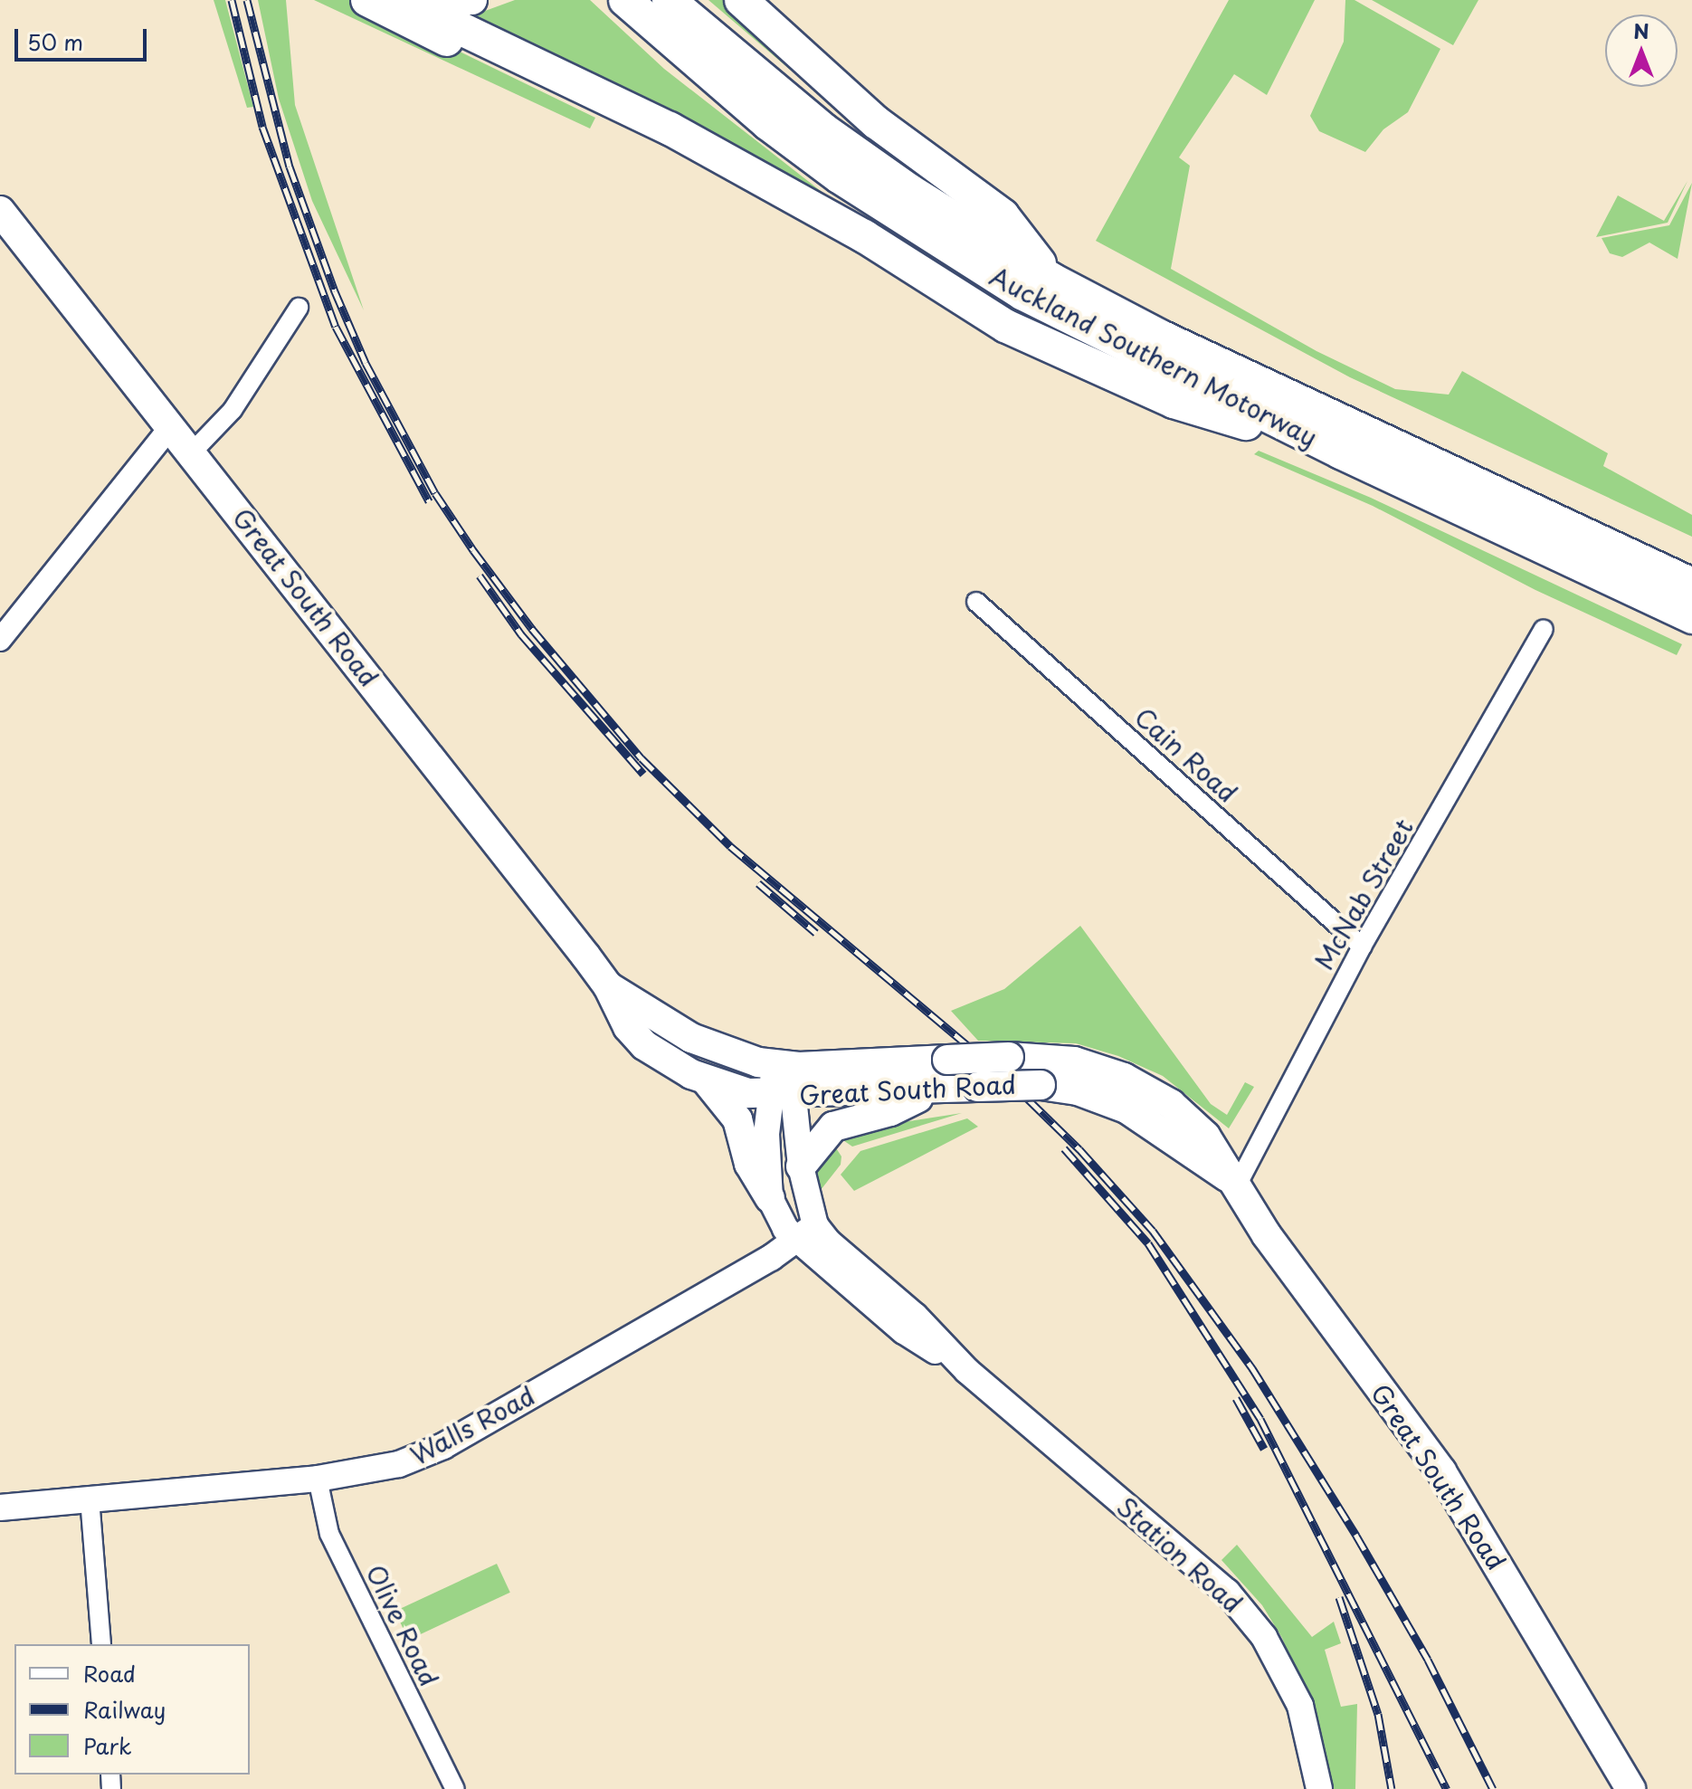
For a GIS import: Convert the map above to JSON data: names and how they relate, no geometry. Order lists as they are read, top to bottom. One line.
{"streets":{"highway":["Auckland Southern Motorway"],"main road":["Great South Road","Walls Road","Station Road"],"street":["Cain Road","McNab Street","Olive Road"]},"crossings":[["Great South Road","McNab Street"],["Great South Road","Station Road"],["Cain Road","McNab Street"],["Walls Road","Station Road"],["Walls Road","Olive Road"]],"legend":["Road","Railway","Park"],"scale_bar":"50 m","north":"top"}
